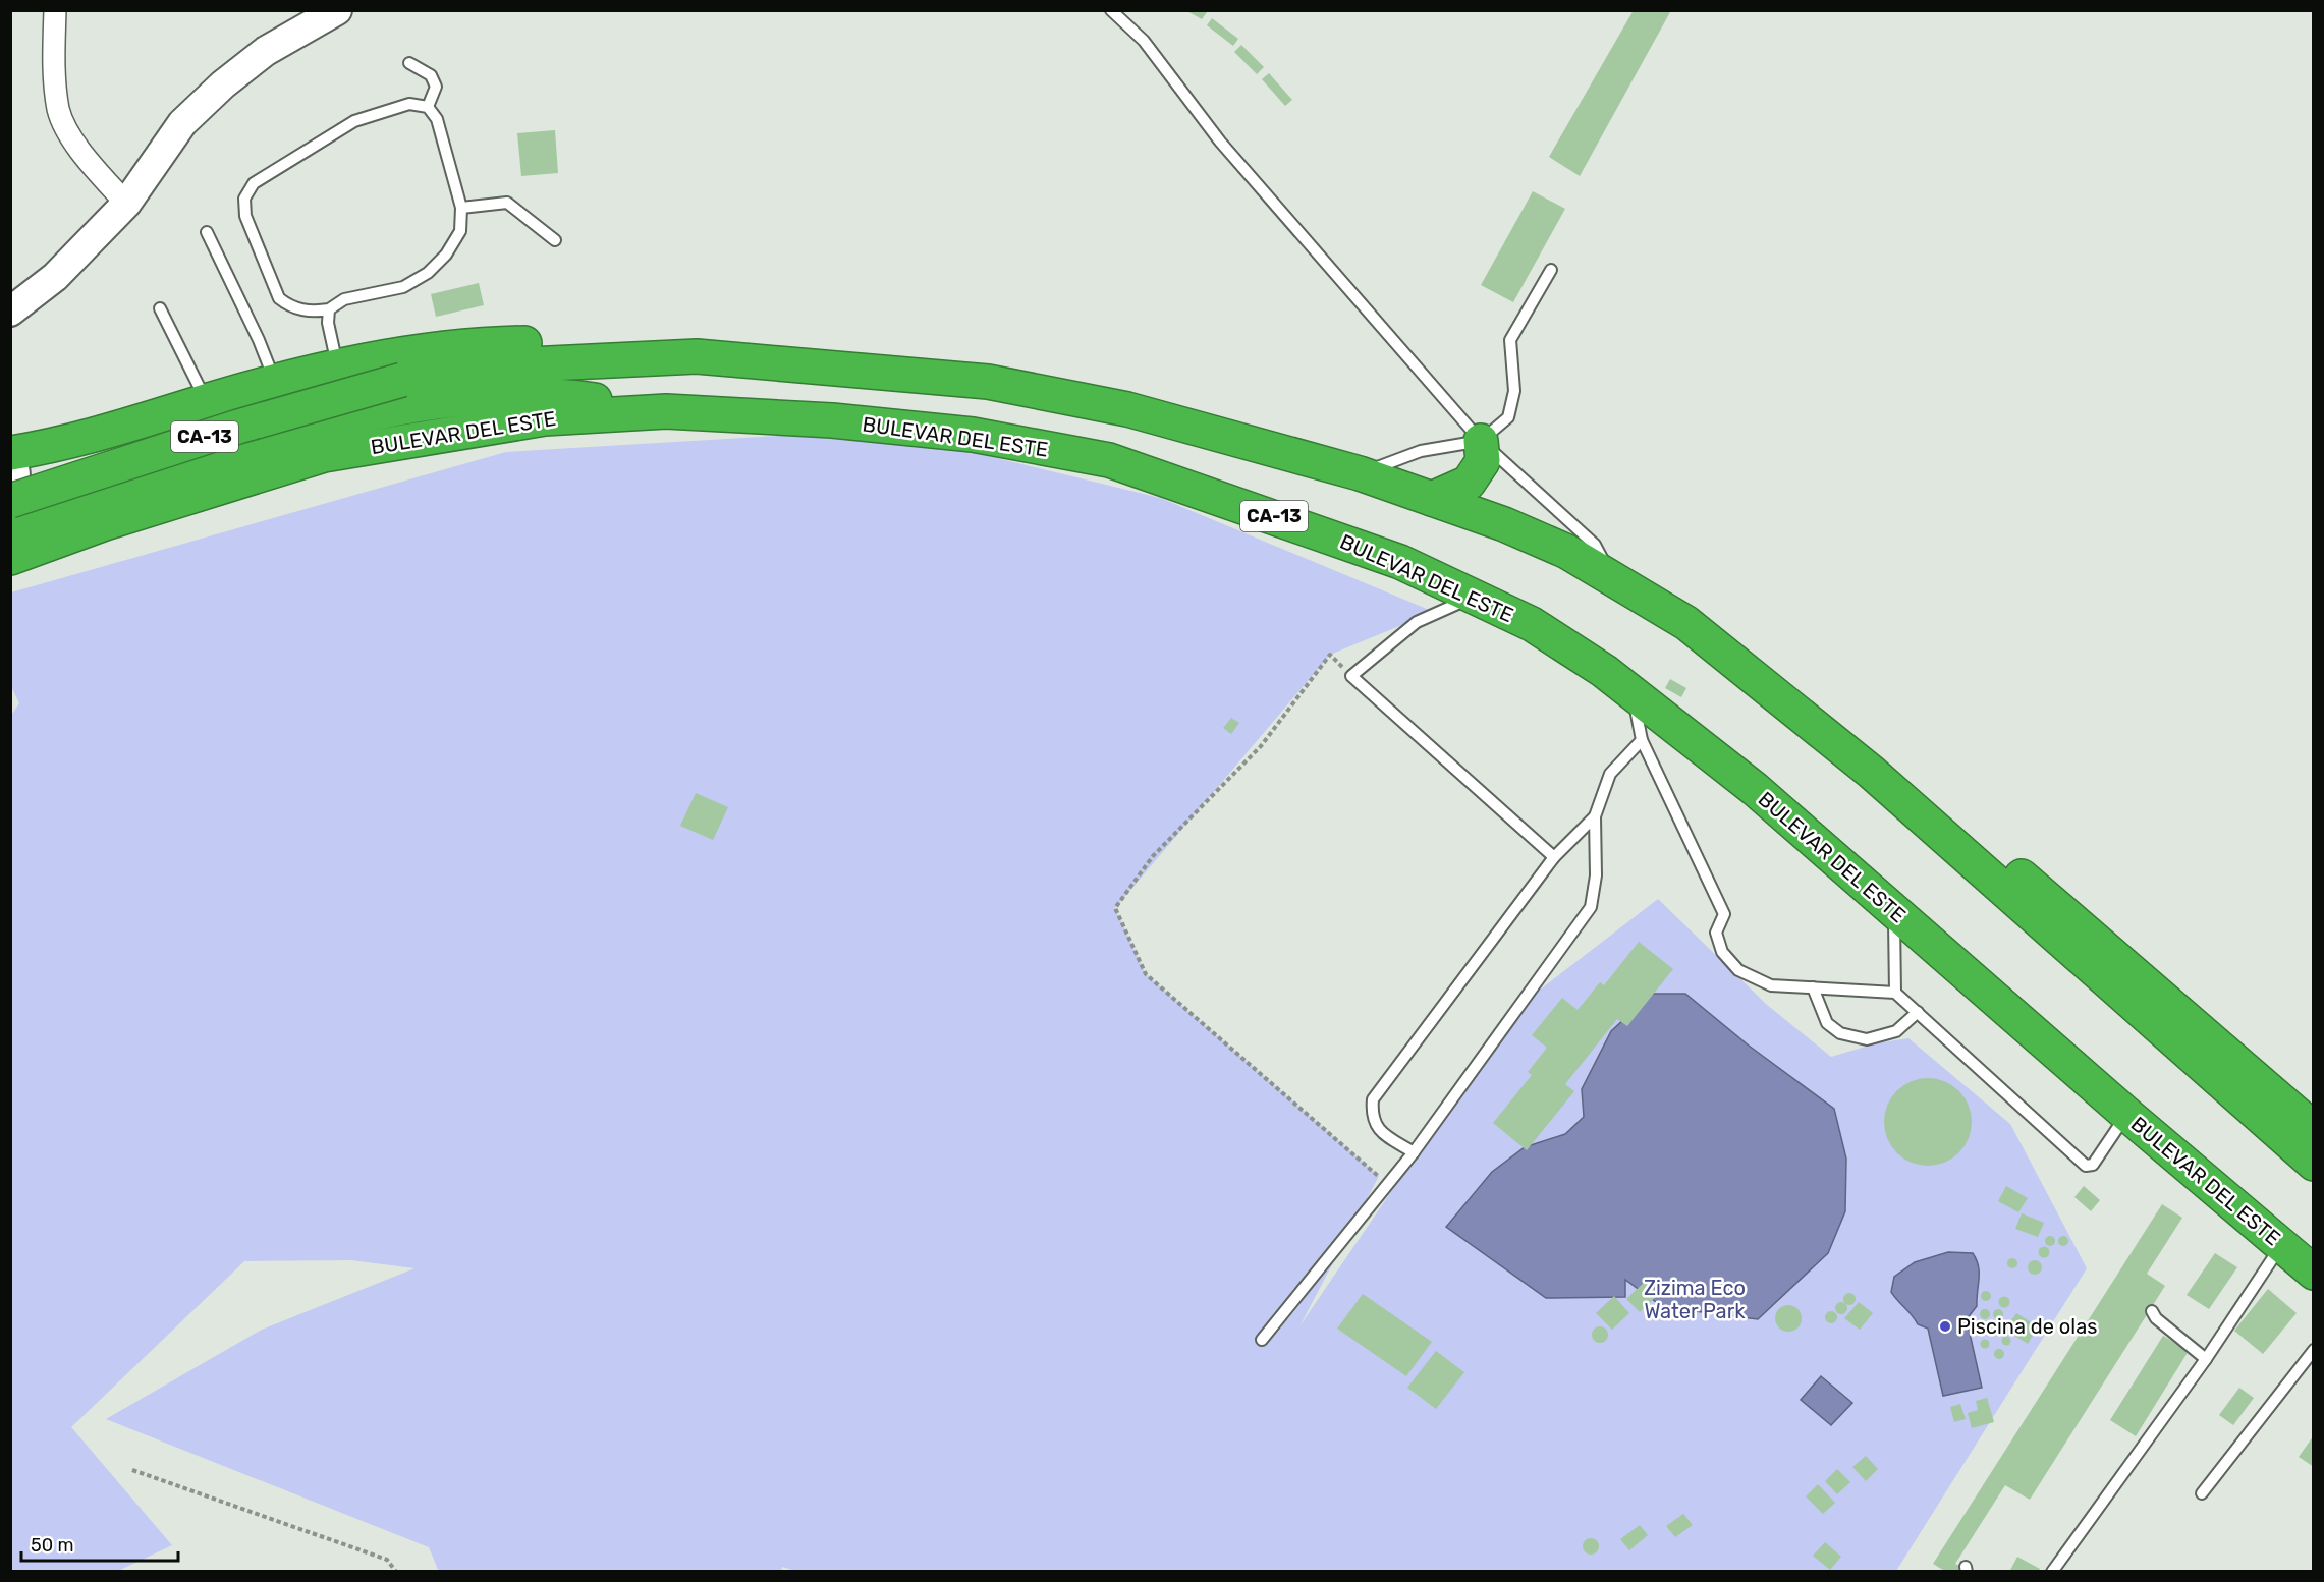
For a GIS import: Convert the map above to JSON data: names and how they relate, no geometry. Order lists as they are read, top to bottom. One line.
{"streets":{"highway":["BULEVAR DEL ESTE","CA-13"]},"parks":["Zizima Eco Water Park"],"places":["Piscina de olas"],"scale_bar":"50 m"}
